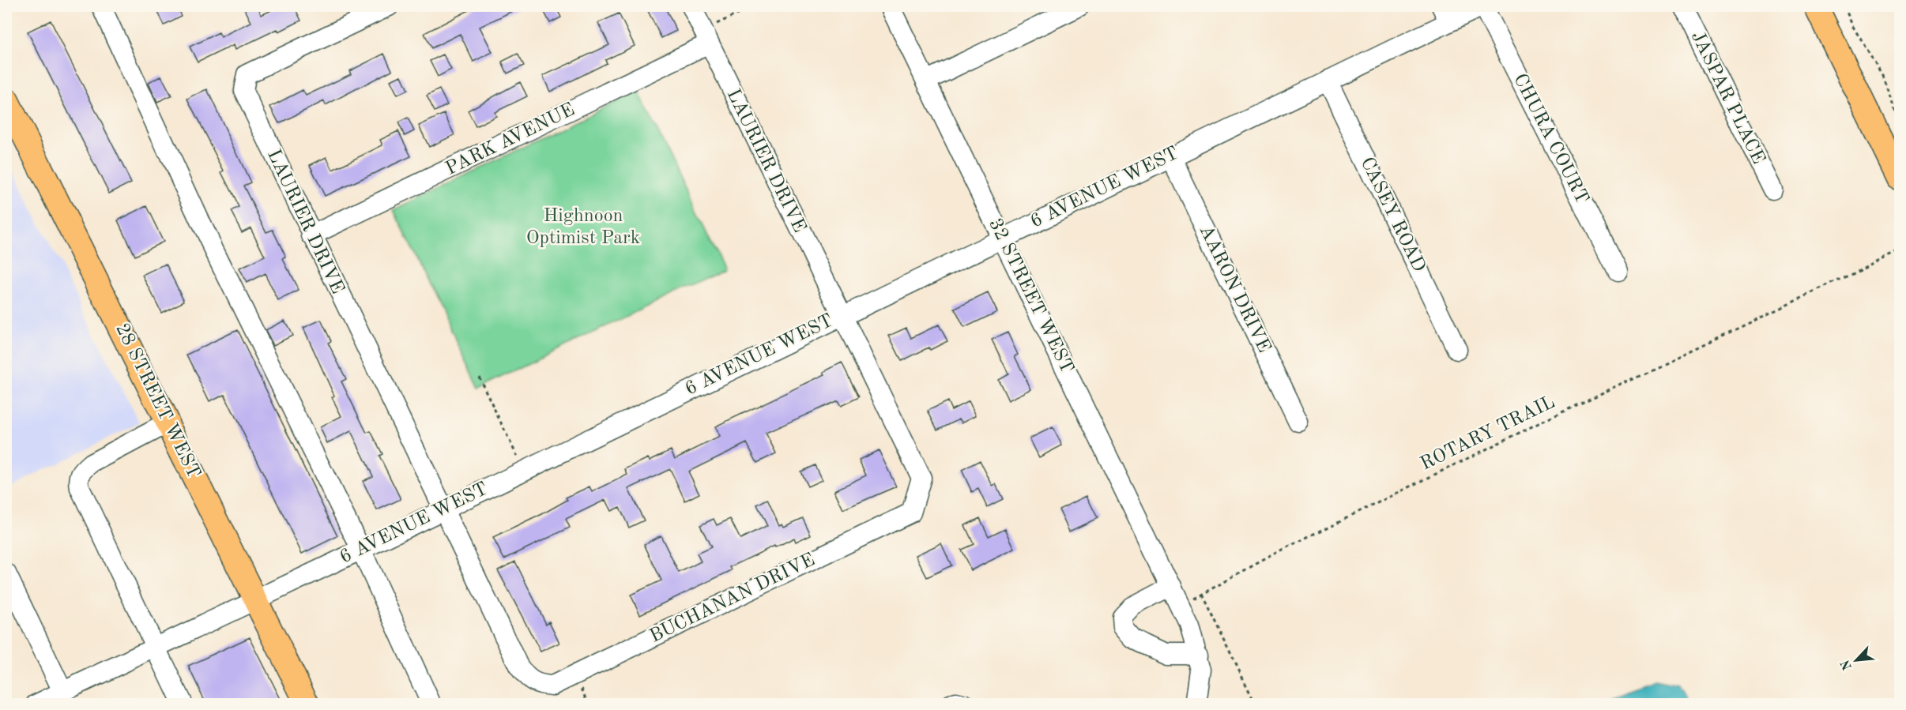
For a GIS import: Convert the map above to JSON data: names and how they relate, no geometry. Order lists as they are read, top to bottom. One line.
{"streets":{"main road":["28 STREET WEST"],"street":["JASPAR PLACE","CHURA COURT","PARK AVENUE","LAURIER DRIVE","6 AVENUE WEST","CASEY ROAD","AARON DRIVE","32 STREET WEST","BUCHANAN DRIVE"],"path":["ROTARY TRAIL"]},"crossings":[["CHURA COURT","6 AVENUE WEST"],["PARK AVENUE","LAURIER DRIVE"],["LAURIER DRIVE","6 AVENUE WEST"],["LAURIER DRIVE","BUCHANAN DRIVE"],["6 AVENUE WEST","CASEY ROAD"],["6 AVENUE WEST","AARON DRIVE"],["6 AVENUE WEST","32 STREET WEST"],["6 AVENUE WEST","28 STREET WEST"],["6 AVENUE WEST","BUCHANAN DRIVE"]],"parks":["Highnoon Optimist Park"],"north":"bottom left"}
